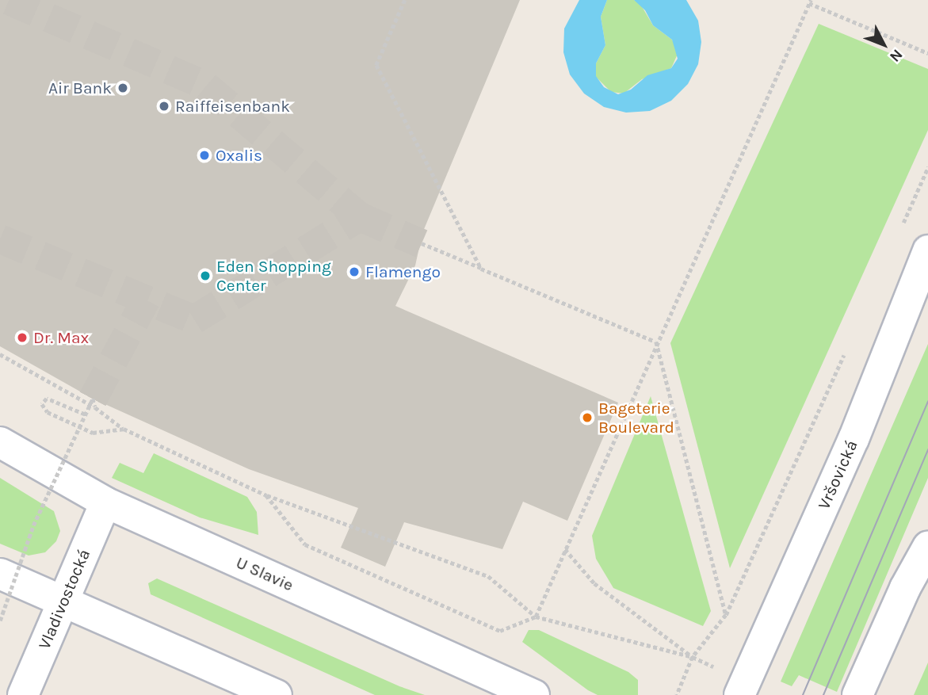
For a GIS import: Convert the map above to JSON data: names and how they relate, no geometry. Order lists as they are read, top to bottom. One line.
{"streets":{"main road":["Vršovická","U Slavie","Vladivostocká"]},"crossings":[["U Slavie","Vladivostocká"]],"places":["Air Bank","Raiffeisenbank","Oxalis","Flamengo","Eden Shopping Center","Dr. Max","Bageterie Boulevard"],"north":"bottom right"}
